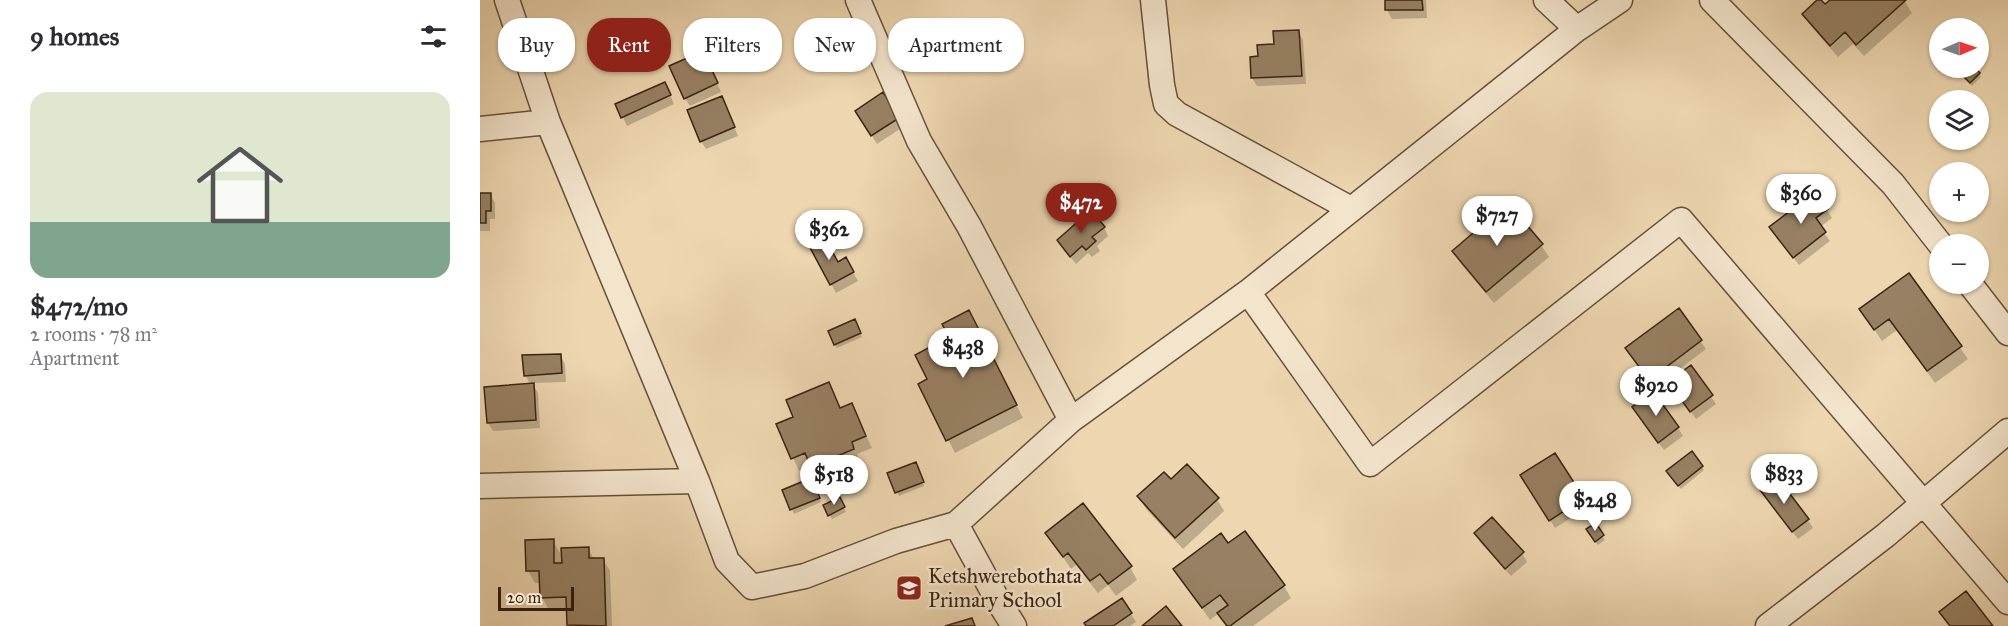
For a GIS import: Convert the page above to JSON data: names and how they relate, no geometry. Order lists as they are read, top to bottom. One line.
{"places":{"school or university":["Ketshwerebothata Primary School"]},"scale_bar":"20 m","north":"right","page":{"heading":"9 homes","map_buttons":["+","−"],"chip":["Buy","Rent","Filters","New","Apartment"],"list":[{"name":"$472/mo","note":"2 rooms · 78 m² · Apartment"}],"price":["$360","$472","$727","$362","$438","$920","$833","$518","$248"],"scale":"20 m"}}
